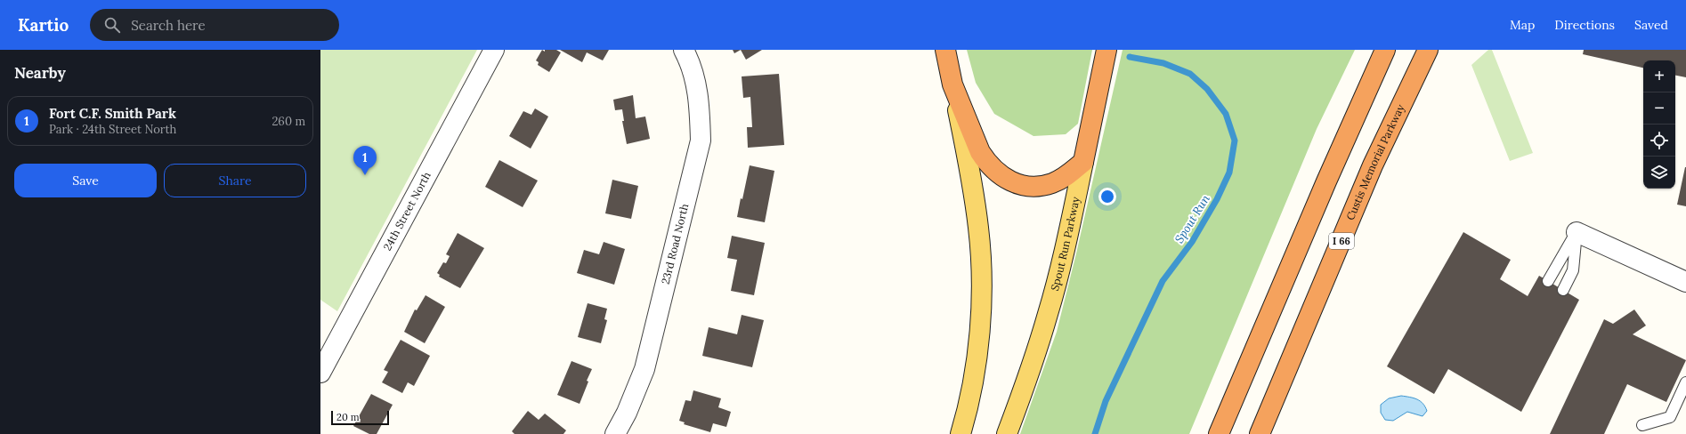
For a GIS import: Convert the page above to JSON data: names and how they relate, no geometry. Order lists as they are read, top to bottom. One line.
{"streets":{"highway":["Custis Memorial Parkway","I 66","Spout Run Parkway"],"street":["24th Street North","23rd Road North"]},"water":["Spout Run"],"scale_bar":"20 m","page":{"header":"Kartio","search":"Search here","nav":["Map","Directions","Saved"],"heading":"Nearby","map_buttons":["+","−"],"list":[{"mark":"1","name":"Fort C.F. Smith Park","note":"Park · 24th Street North","value":"260 m"}],"pins":"1","buttons":["Save","Share"],"scale":"20 m"}}
